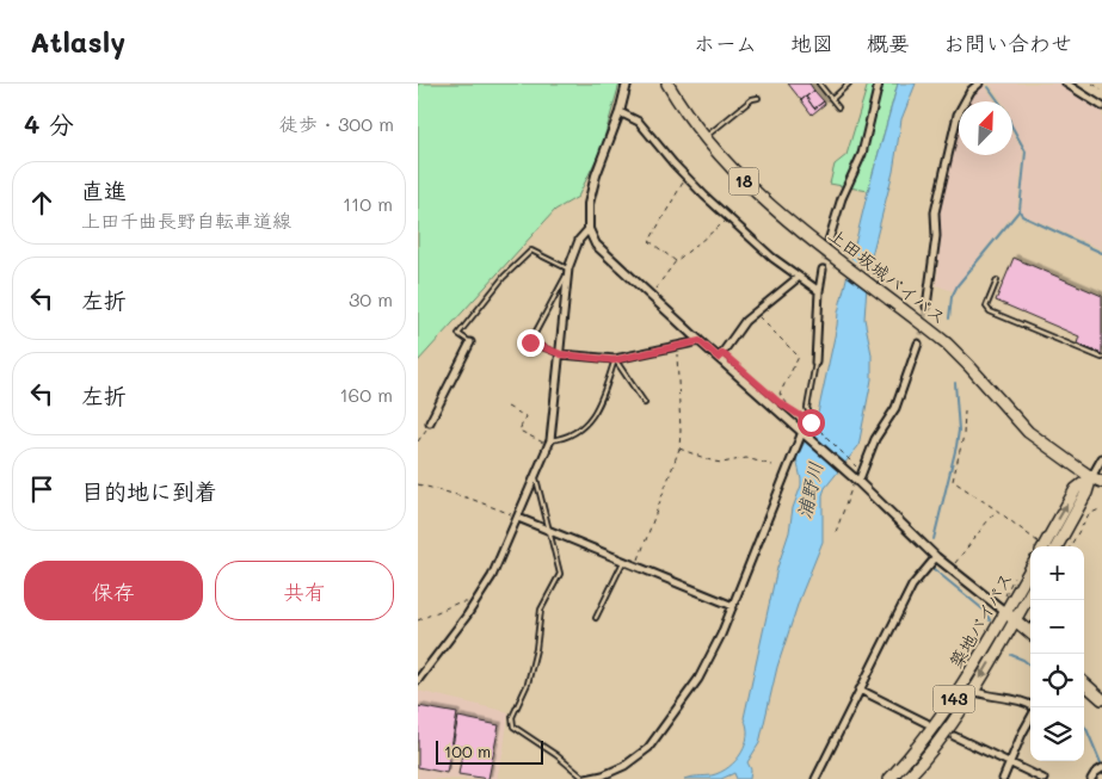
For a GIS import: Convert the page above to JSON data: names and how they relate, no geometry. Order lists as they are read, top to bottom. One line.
{"streets":{"main road":["18","上田坂城バイパス","築地バイパス","143"]},"water":["浦野川"],"scale_bar":"100 m","north":"top right","page":{"header":"Atlasly","nav":["ホーム","地図","概要","お問い合わせ"],"heading":["4 分","徒歩 · 300 m"],"list":[["直進","上田千曲長野自転車道線","110 m"],["左折","30 m"],["左折","160 m"],"目的地に到着"],"buttons":["保存","共有"],"map_buttons":["+","−"],"scale":"100 m"}}
